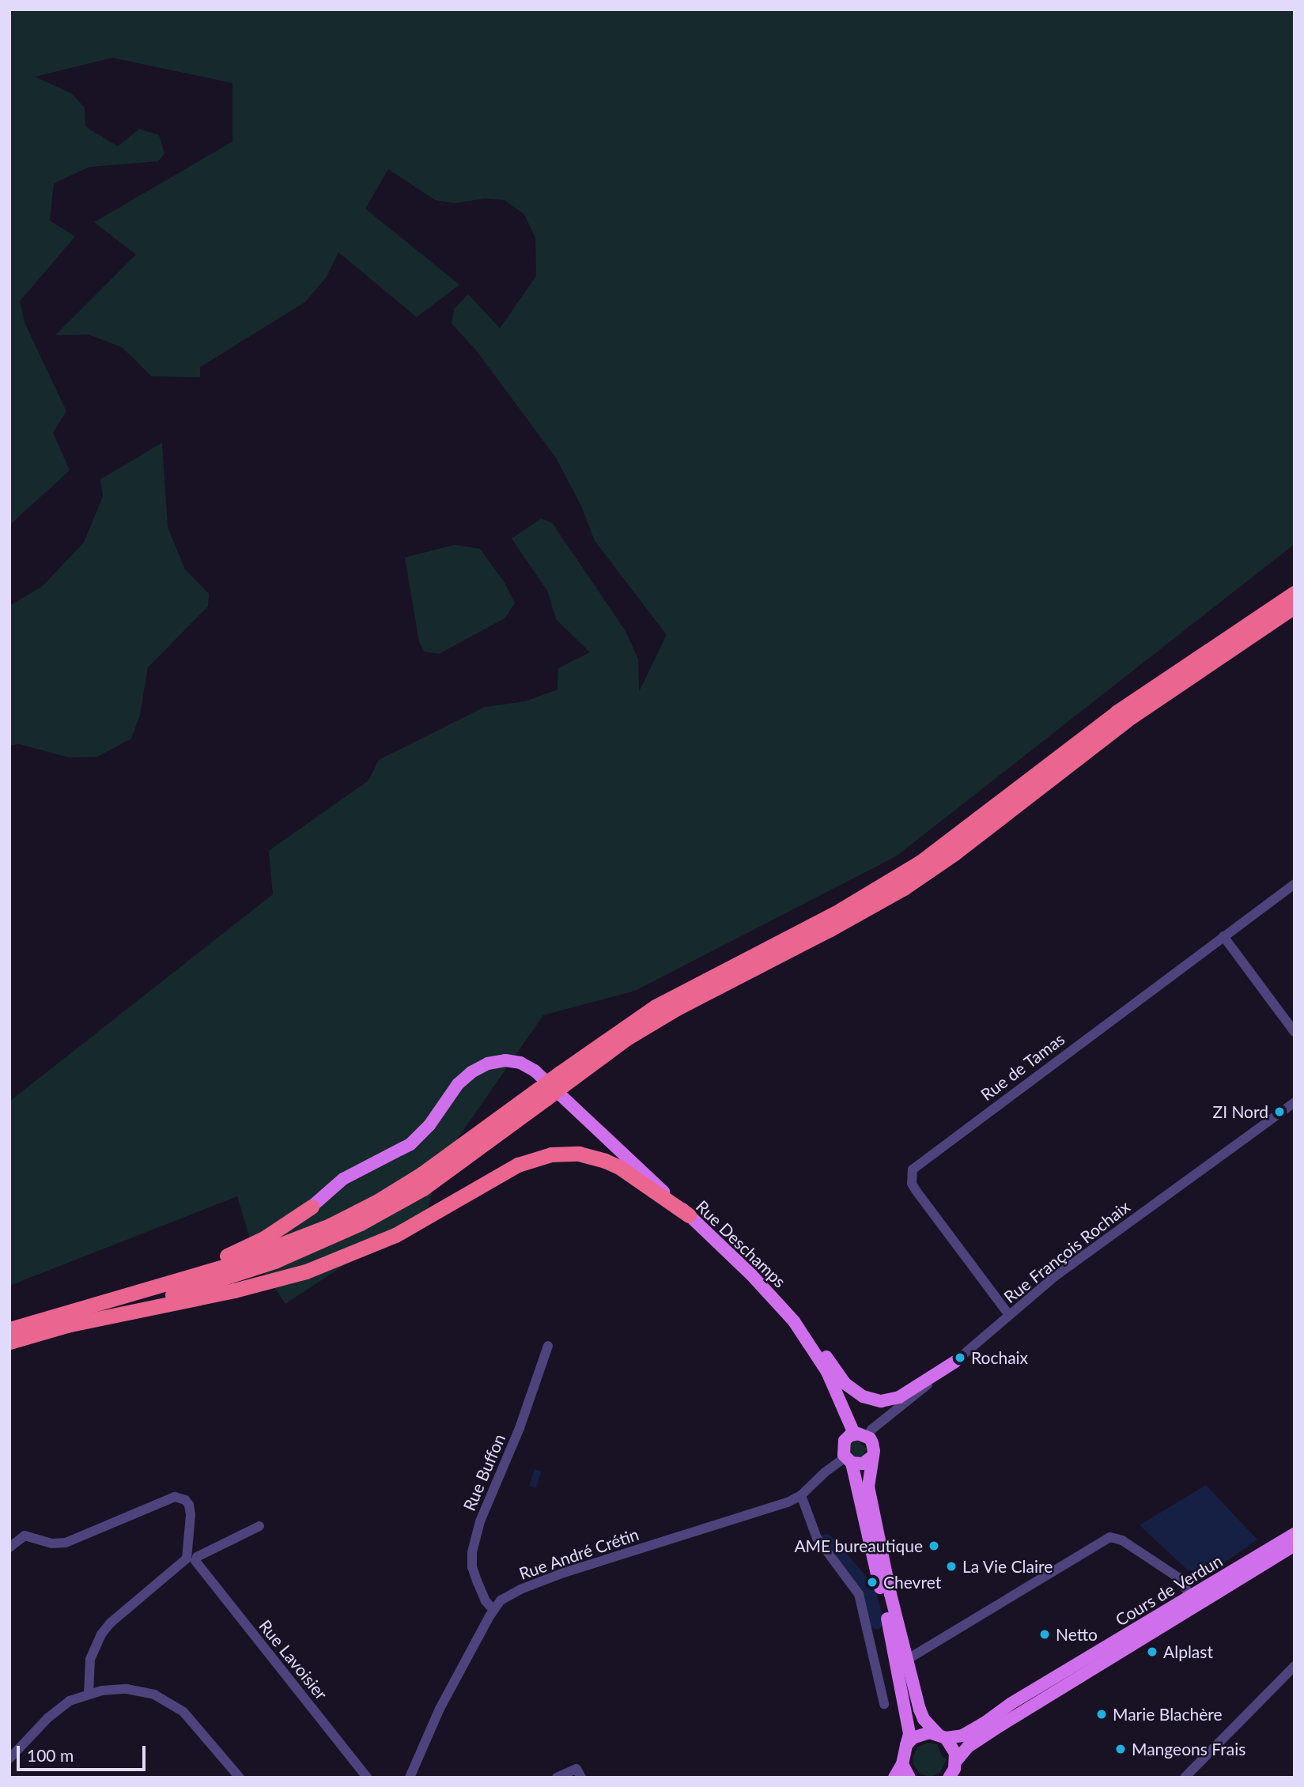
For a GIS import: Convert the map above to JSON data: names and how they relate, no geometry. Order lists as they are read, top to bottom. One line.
{"streets":{"main road":["Rue Deschamps","Cours de Verdun"],"street":["Rue de Tamas","Rue François Rochaix","Rue Buffon","Rue André Crétin","Rue Lavoisier"]},"crossings":[["Rue de Tamas","Rue François Rochaix"],["Rue Deschamps","Rue François Rochaix"],["Rue Deschamps","Rue André Crétin"],["Rue François Rochaix","Rue André Crétin"],["Rue Buffon","Rue André Crétin"]],"places":["ZI Nord","Rochaix","AME bureautique","La Vie Claire","Chevret","Netto","Alplast","Marie Blachère","Mangeons Frais"],"scale_bar":"100 m"}
